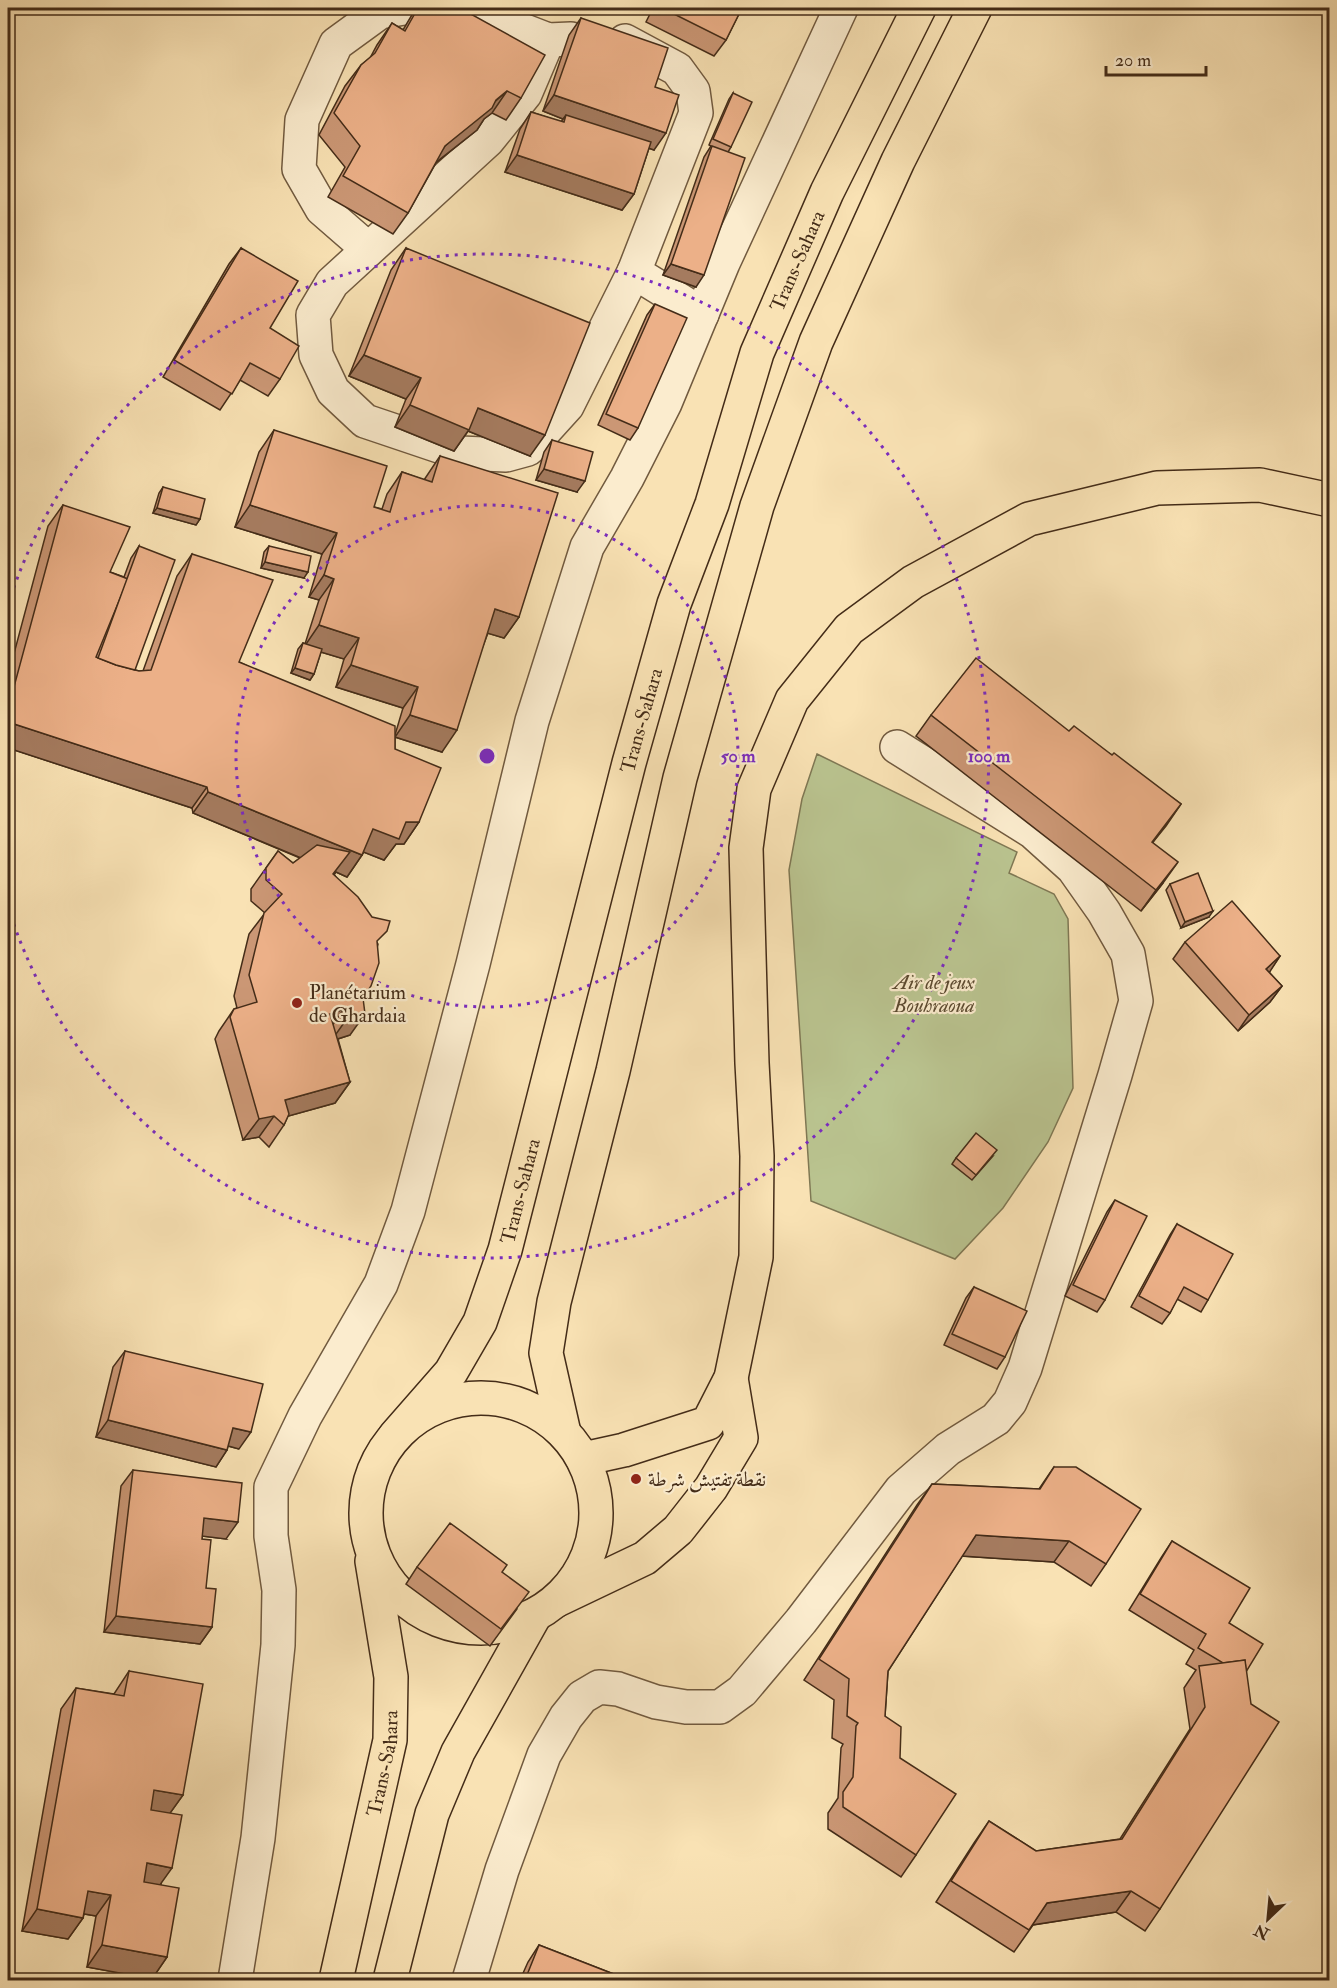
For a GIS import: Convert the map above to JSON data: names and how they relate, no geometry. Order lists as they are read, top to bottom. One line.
{"streets":{"main road":["Trans-Sahara"]},"parks":["Air de jeux Bouhraoua"],"places":["Planétarium de Ghardaia","نقطة تفتيش شرطة"],"scale_bar":"20 m","north":"bottom left","rings":["50 m","100 m"]}
